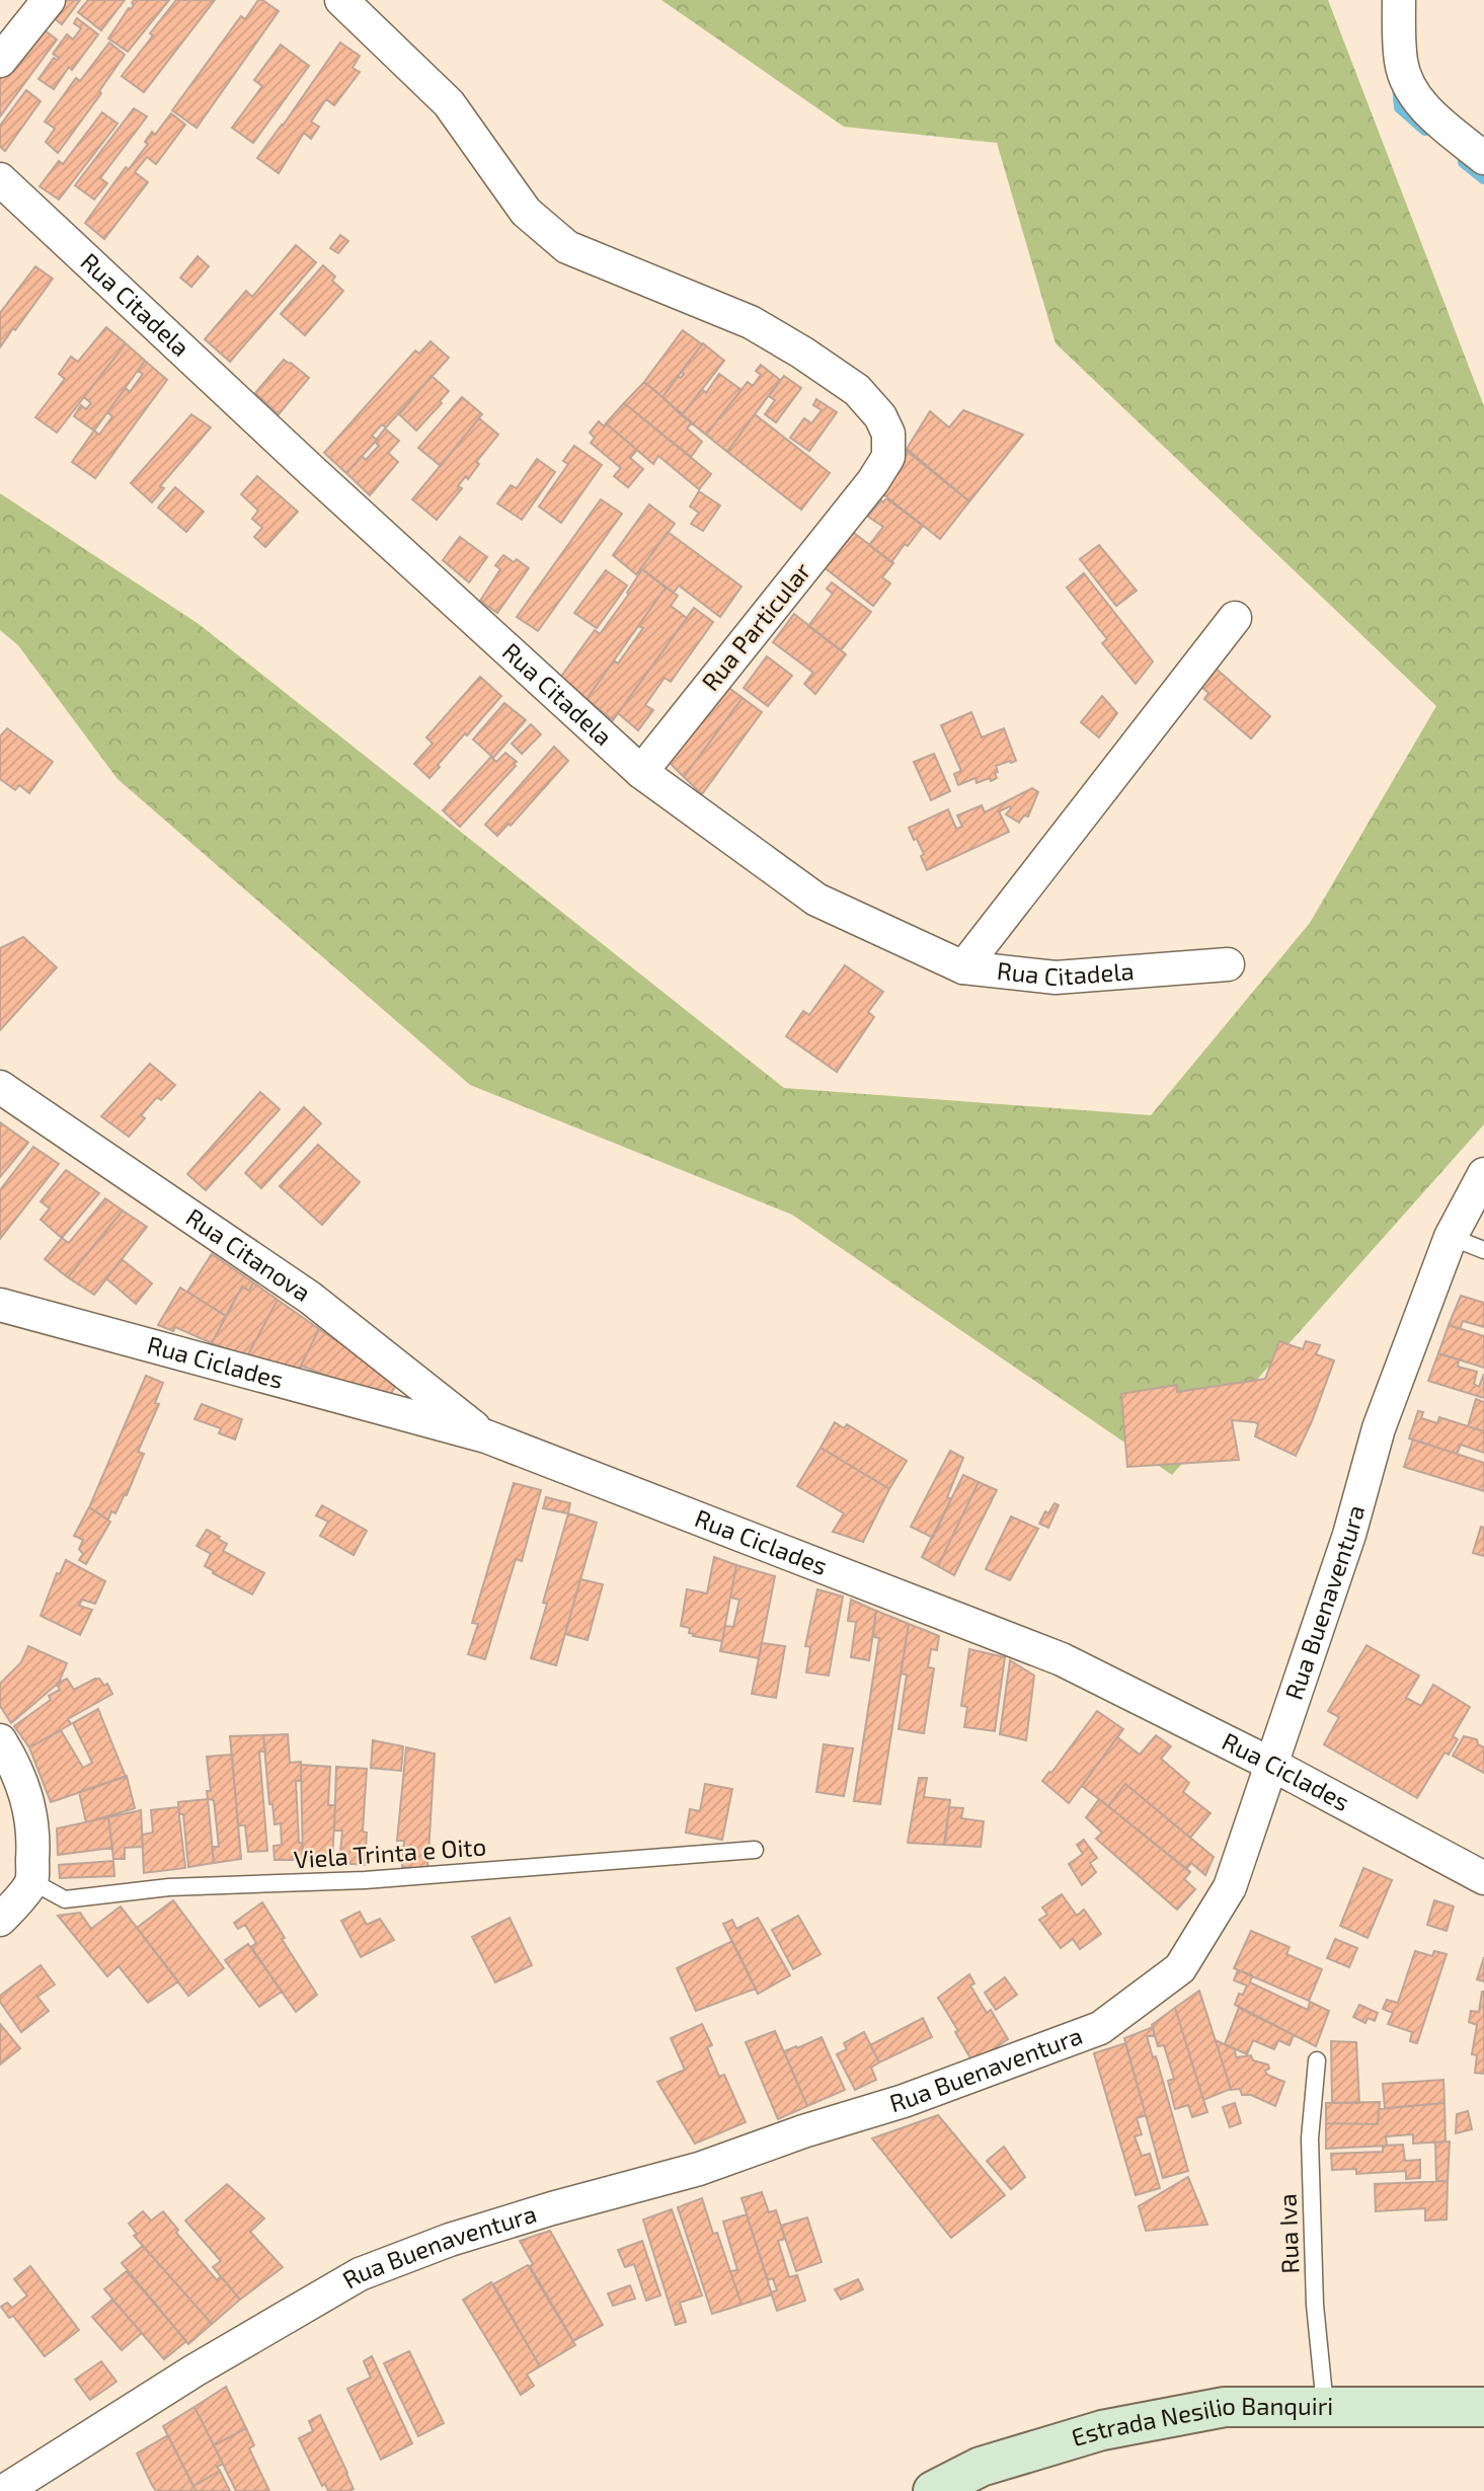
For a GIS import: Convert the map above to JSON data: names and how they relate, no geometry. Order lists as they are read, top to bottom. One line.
{"streets":{"street":["Rua Citadela","Rua Particular","Rua Citanova","Rua Ciclades","Rua Buenaventura","Estrada Nesilio Banquiri"],"lane":["Viela Trinta e Oito","Rua Iva"]},"crossings":[["Rua Citadela","Rua Particular"],["Rua Citanova","Rua Ciclades"],["Rua Ciclades","Rua Buenaventura"],["Rua Iva","Estrada Nesilio Banquiri"]]}
